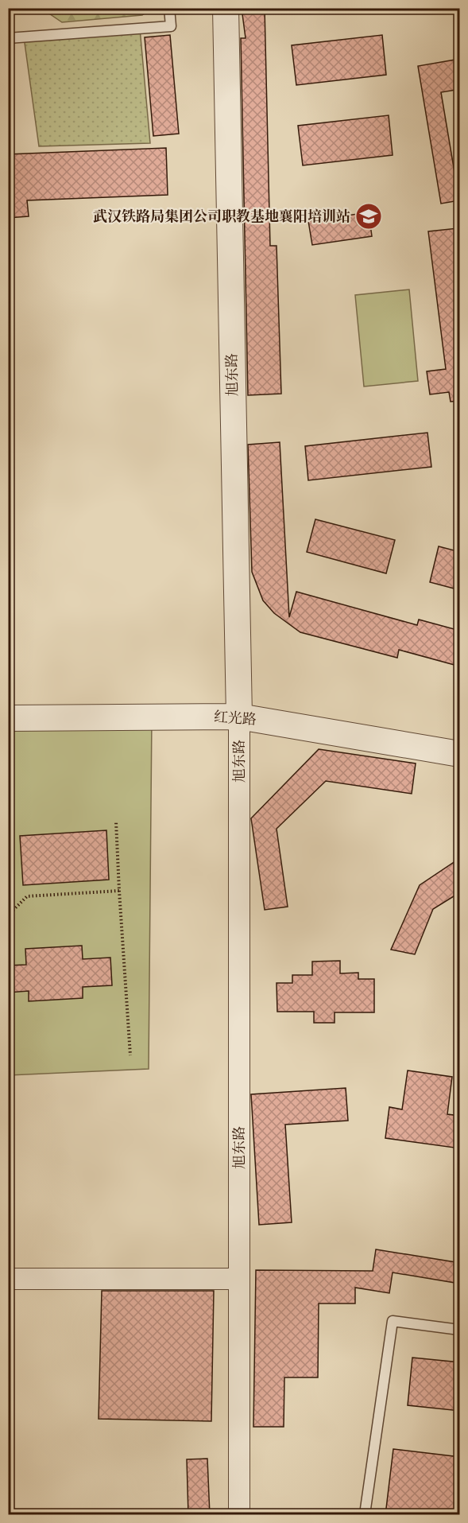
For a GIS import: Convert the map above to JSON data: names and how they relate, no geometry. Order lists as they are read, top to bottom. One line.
{"streets":{"street":["旭东路","红光路"]},"crossings":[["旭东路","红光路"]],"places":{"school or university":["武汉铁路局集团公司职教基地襄阳培训站"]}}
